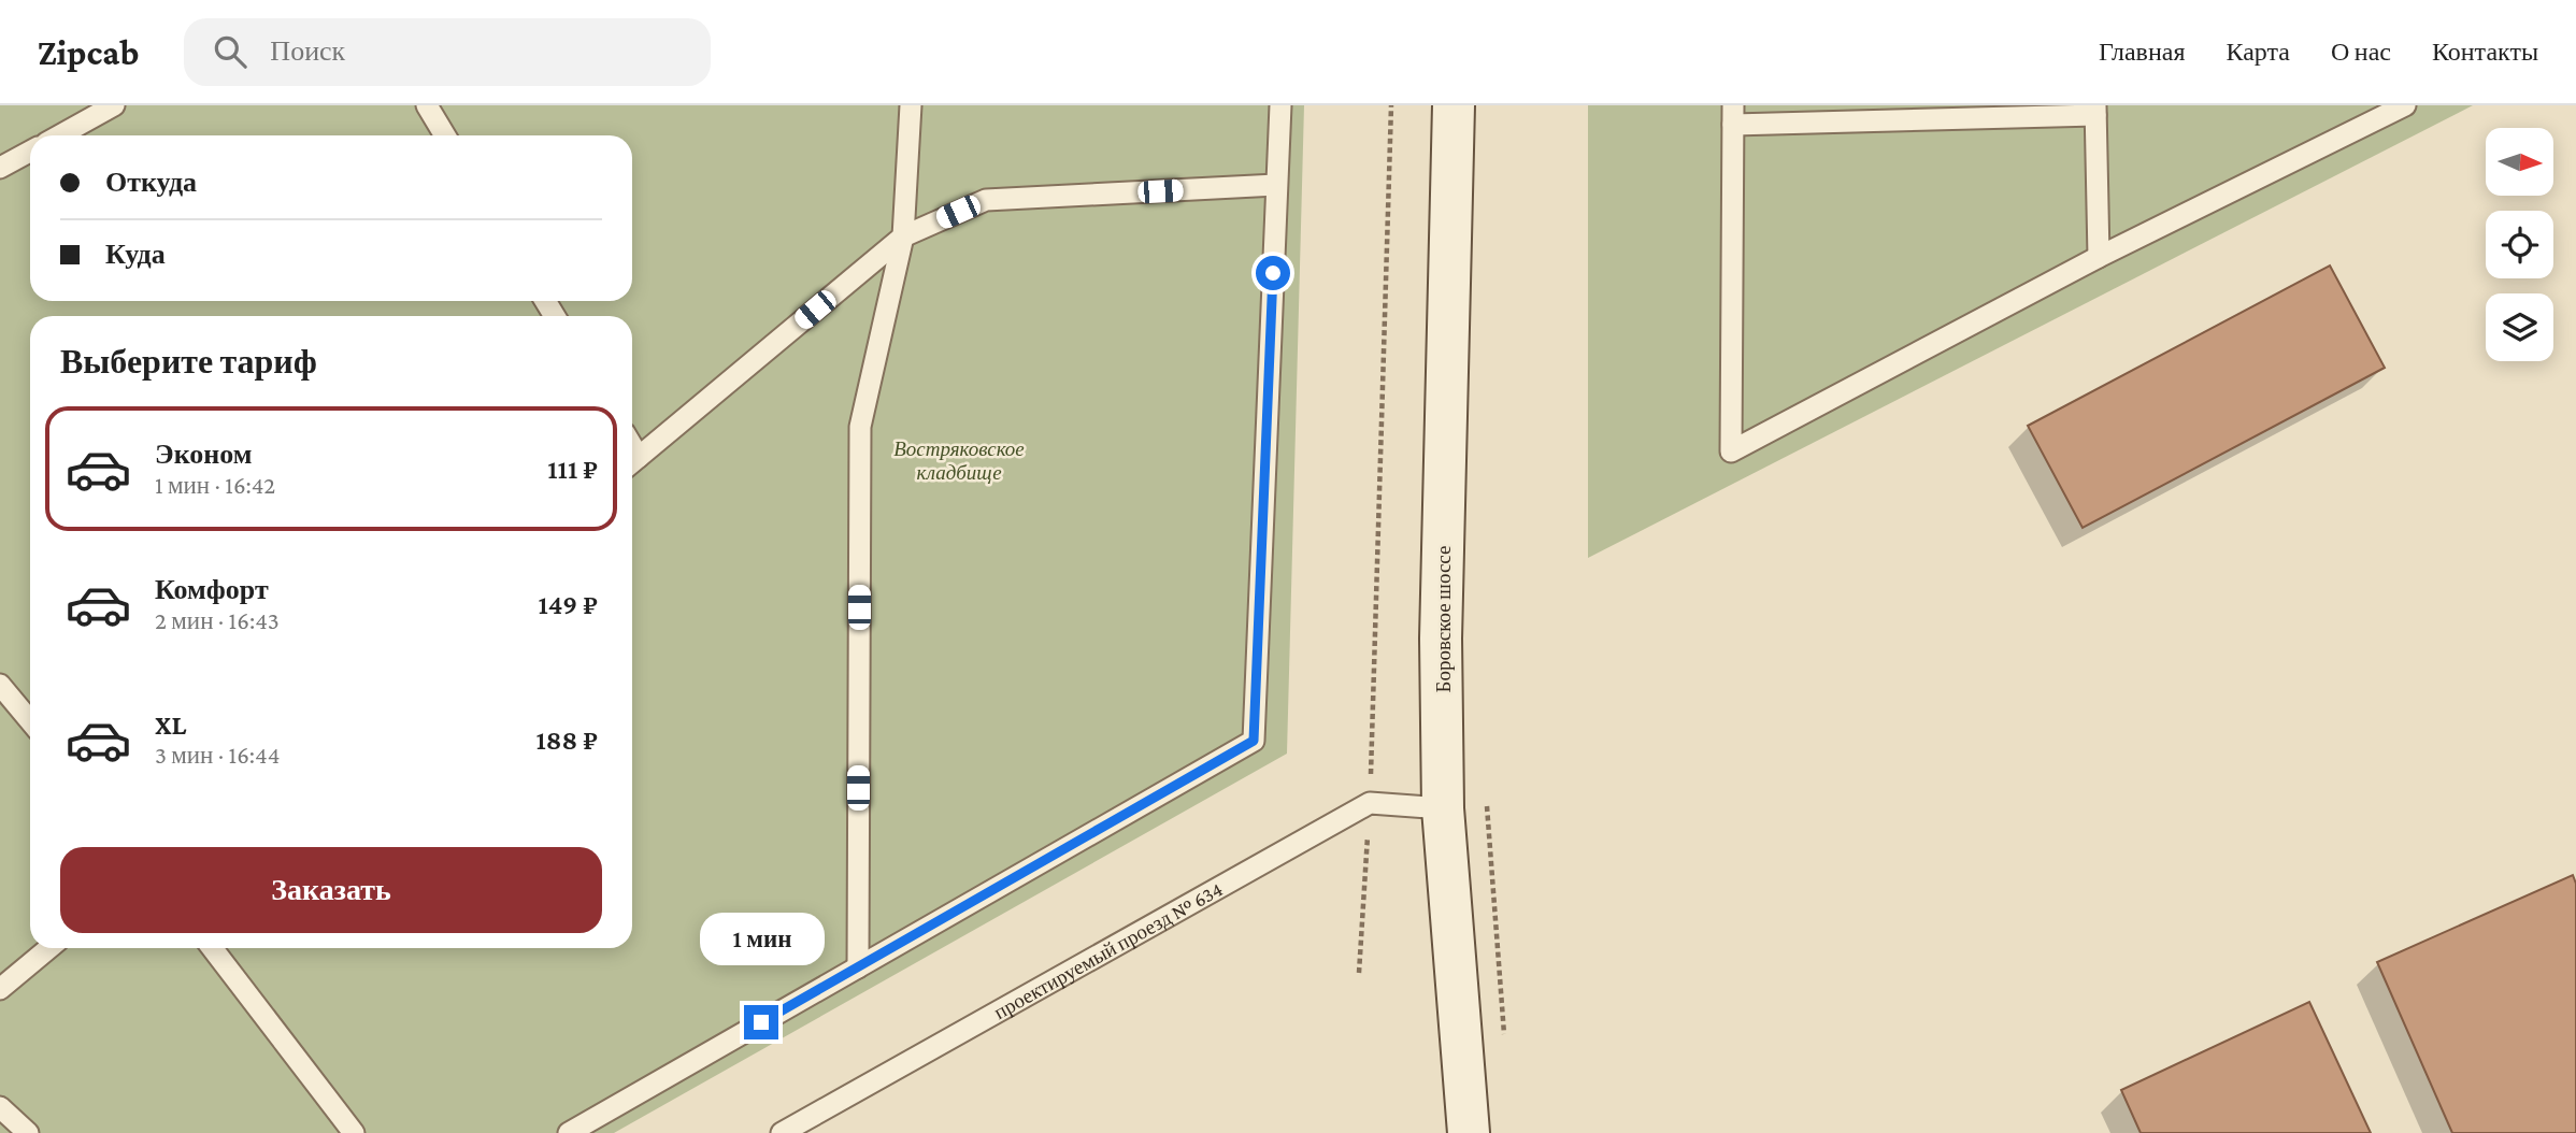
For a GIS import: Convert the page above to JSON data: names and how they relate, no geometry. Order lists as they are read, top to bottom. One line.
{"streets":{"street":["Боровское шоссе"],"lane":["проектируемый проезд № 634"]},"parks":["Востряковское кладбище"],"north":"right","page":{"header":"Zipcab","search":"Поиск","nav":["Главная","Карта","О нас","Контакты"],"banner":["Откуда","Куда"],"heading":"Выберите тариф","list":[{"name":"Эконом","note":"1 мин · 16:42","value":"111 ₽"},{"name":"Комфорт","note":"2 мин · 16:43","value":"149 ₽"},{"name":"XL","note":"3 мин · 16:44","value":"188 ₽"}],"buttons":"Заказать","bubble":"1 мин"}}
